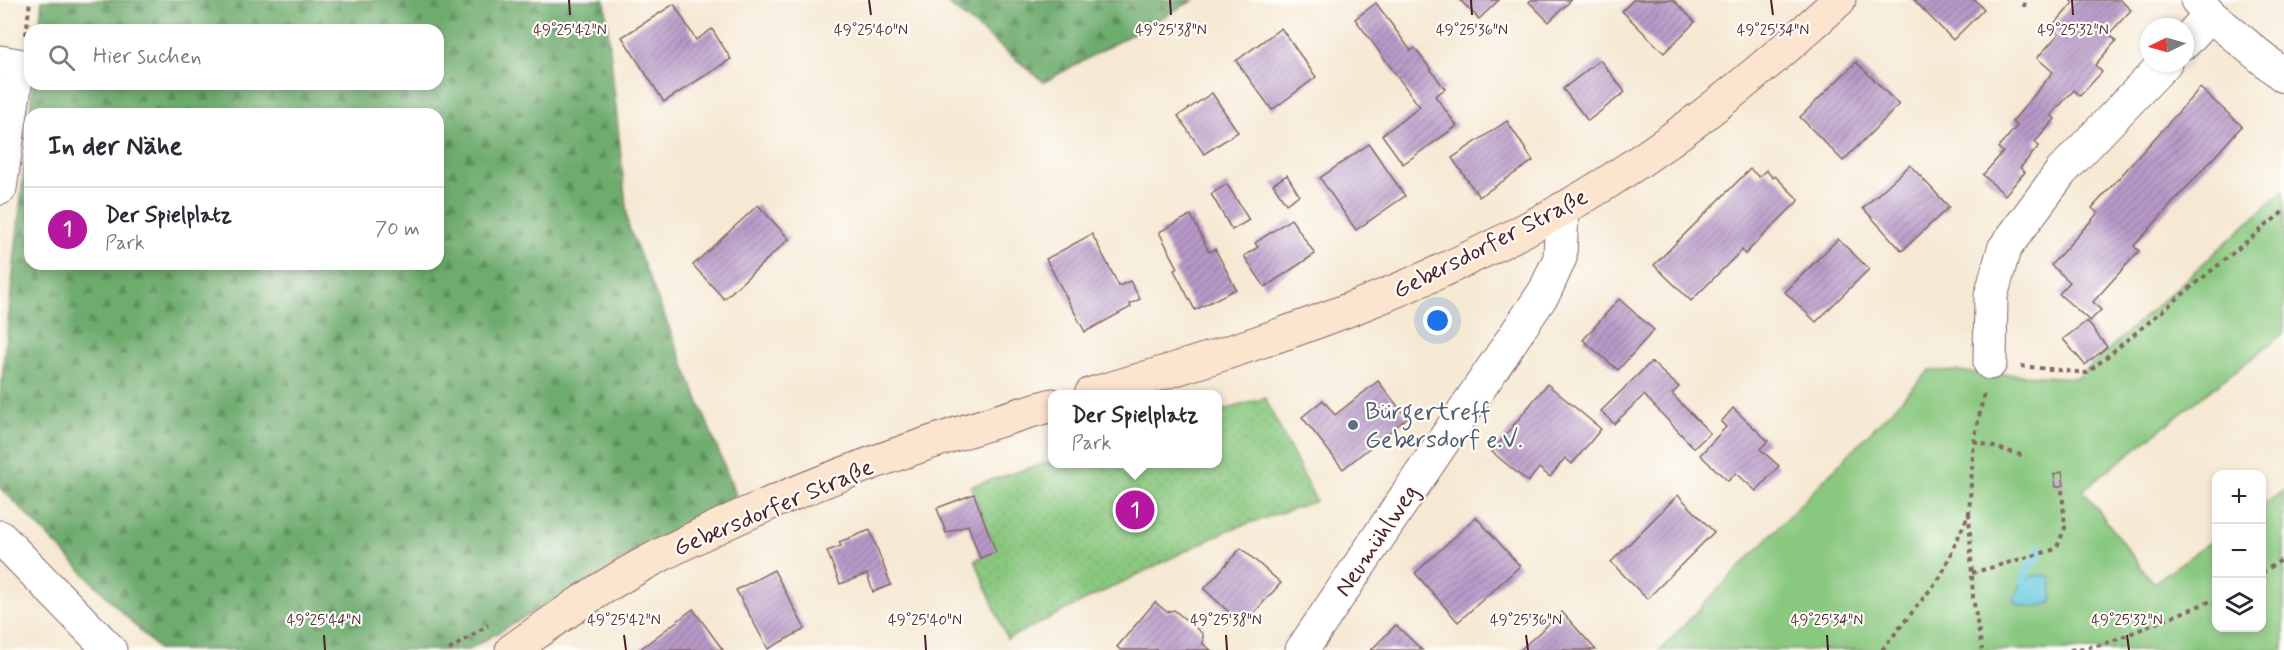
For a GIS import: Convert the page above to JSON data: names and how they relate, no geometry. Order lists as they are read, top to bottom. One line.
{"streets":{"main road":["Gebersdorfer Straße"],"street":["Neumühlweg"]},"crossings":[["Gebersdorfer Straße","Neumühlweg"]],"places":["Bürgertreff Gebersdorf e.V."],"north":"left","page":{"search":"Hier suchen","heading":"In der Nähe","list":[{"mark":"1","name":"Der Spielplatz","note":"Park","value":"70 m"}],"popup":["Der Spielplatz","Park"],"map_buttons":["+","−"],"pins":"1"},"coordinates":["49°25'42\"N","49°25'40\"N","49°25'38\"N","49°25'36\"N","49°25'34\"N","49°25'32\"N","49°25'44\"N"]}
